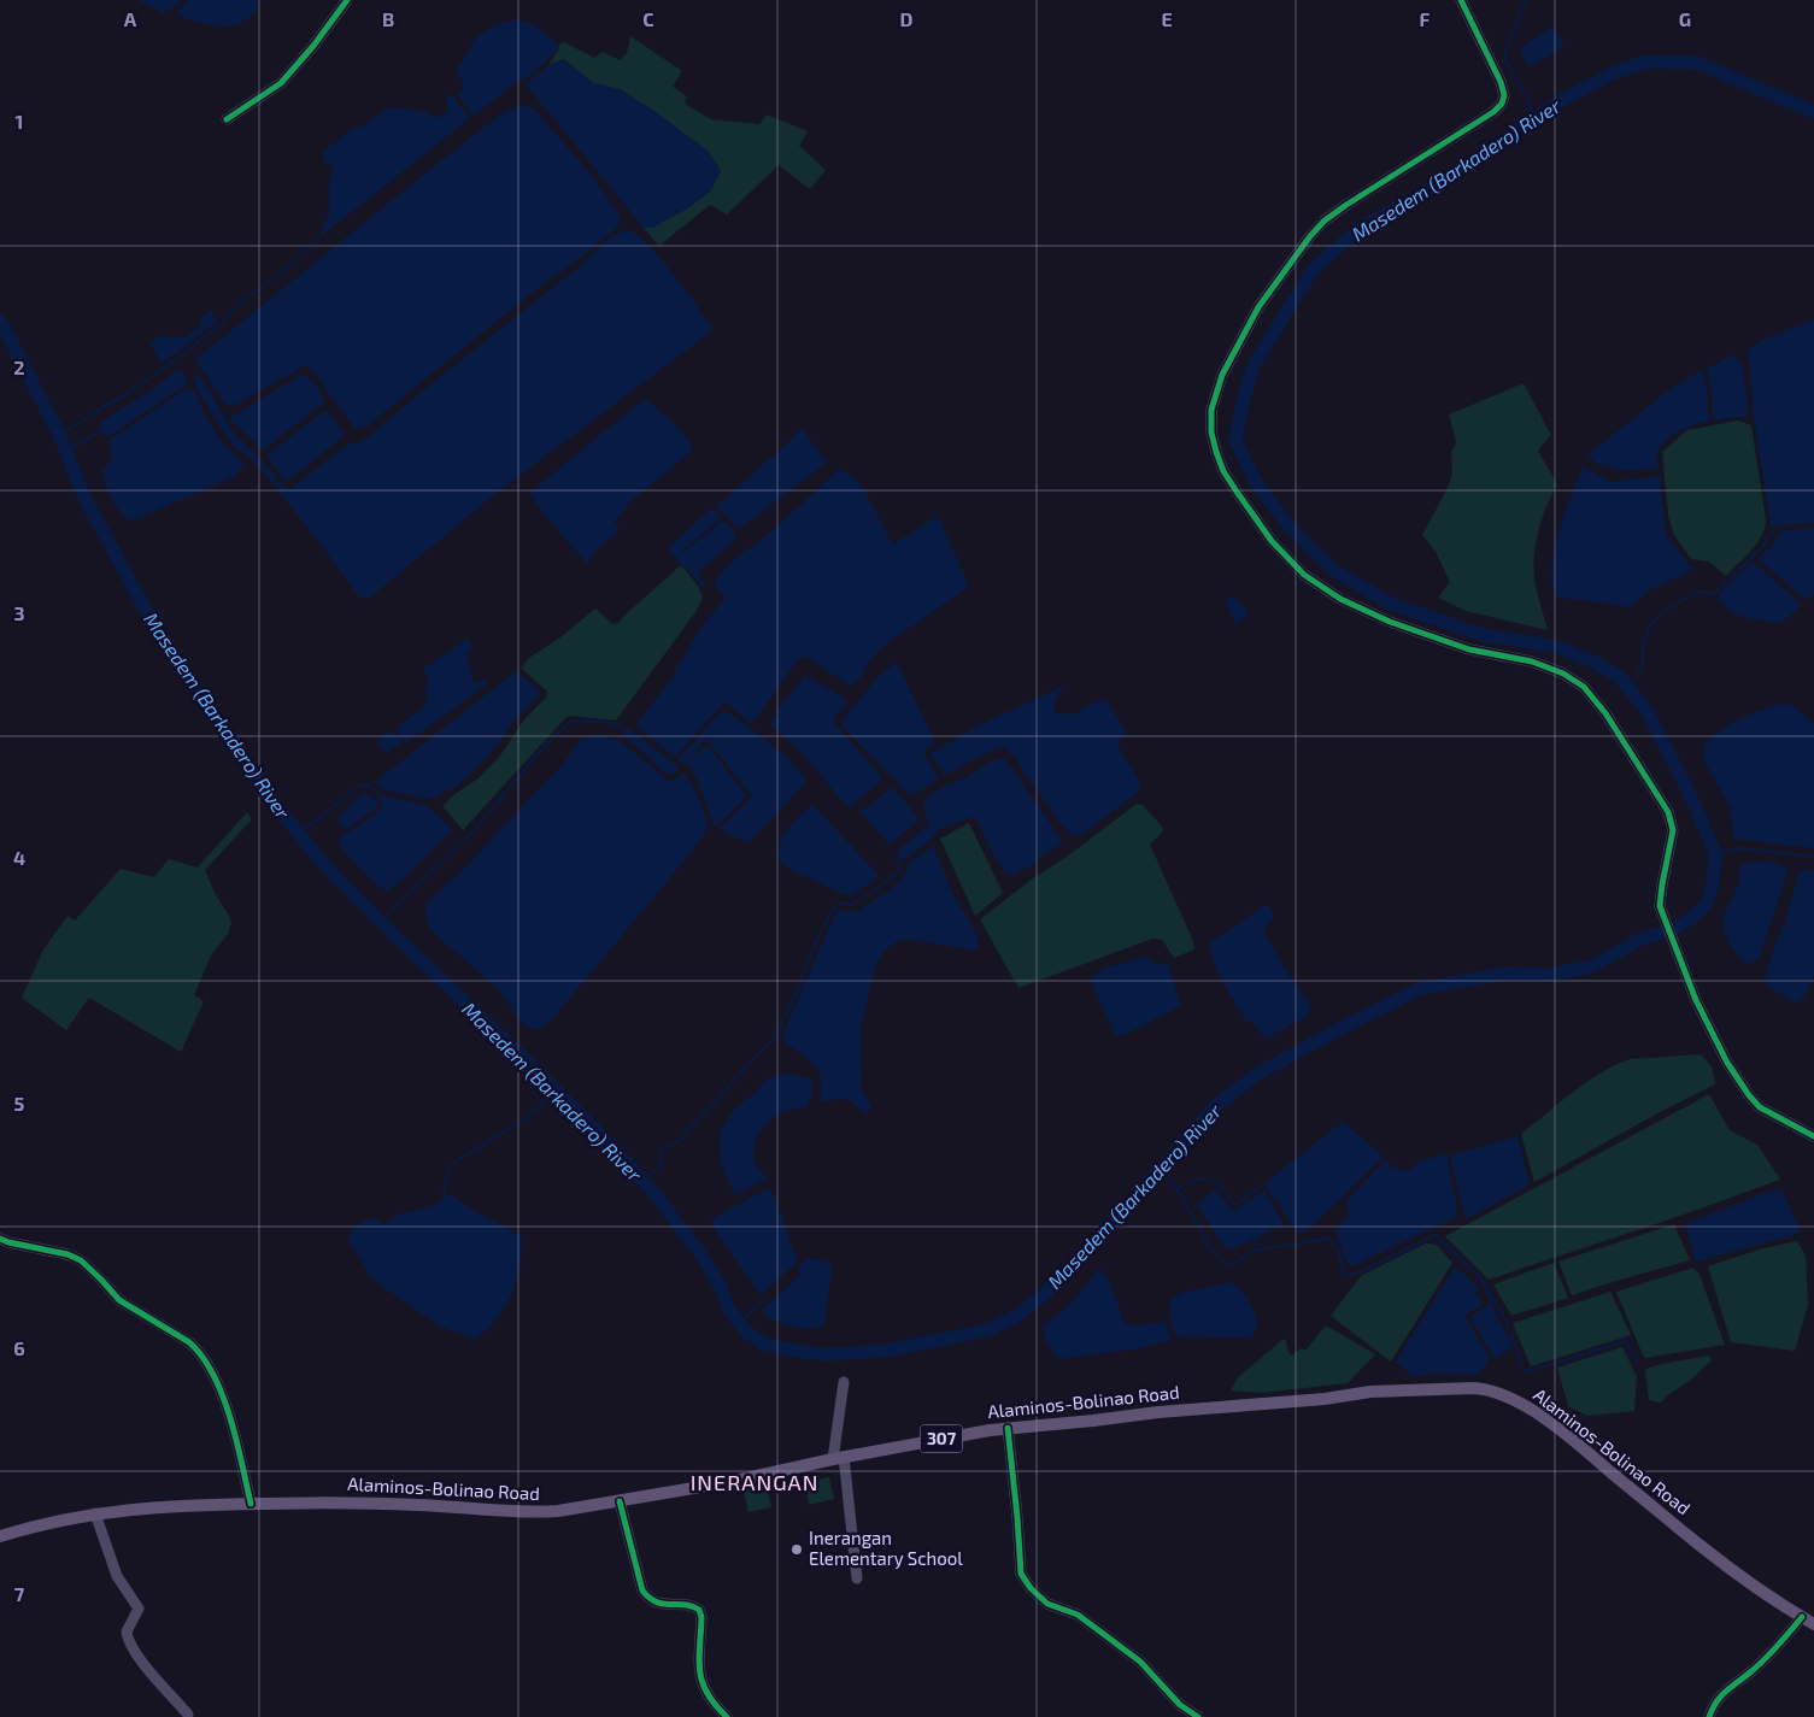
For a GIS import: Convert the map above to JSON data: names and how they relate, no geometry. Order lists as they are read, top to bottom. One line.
{"streets":{"main road":["Alaminos-Bolinao Road","307"]},"districts":["INERANGAN"],"water":["Masedem (Barkadero) River"],"places":["Inerangan Elementary School"],"grid":{"columns":["A","B","C","D","E","F","G"],"rows":["1","2","3","4","5","6","7"]}}
